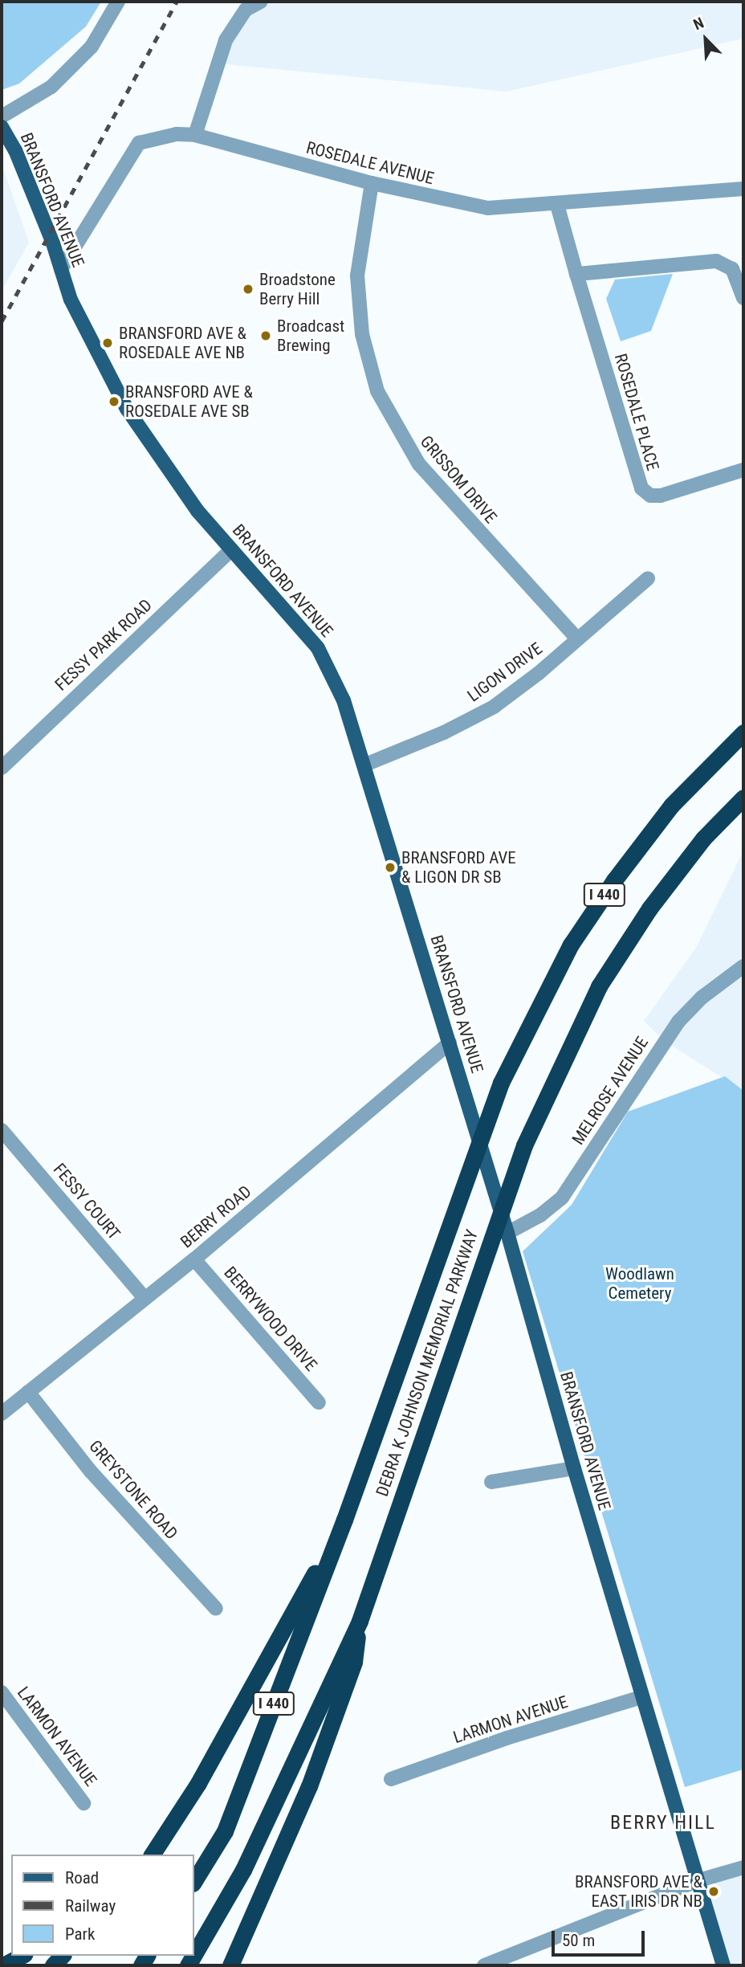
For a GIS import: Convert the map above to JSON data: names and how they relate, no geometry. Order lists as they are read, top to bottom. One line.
{"streets":{"highway":["I 440","DEBRA K JOHNSON MEMORIAL PARKWAY"],"main road":["BRANSFORD AVENUE"],"street":["ROSEDALE AVENUE","ROSEDALE PLACE","GRISSOM DRIVE","FESSY PARK ROAD","LIGON DRIVE","MELROSE AVENUE","FESSY COURT","BERRY ROAD","BERRYWOOD DRIVE","GREYSTONE ROAD","LARMON AVENUE"]},"crossings":[["ROSEDALE AVENUE","BRANSFORD AVENUE"],["ROSEDALE AVENUE","ROSEDALE PLACE"],["ROSEDALE AVENUE","GRISSOM DRIVE"],["BRANSFORD AVENUE","FESSY PARK ROAD"],["BRANSFORD AVENUE","LIGON DRIVE"],["BRANSFORD AVENUE","MELROSE AVENUE"],["BRANSFORD AVENUE","BERRY ROAD"],["BRANSFORD AVENUE","LARMON AVENUE"],["GRISSOM DRIVE","LIGON DRIVE"],["FESSY COURT","BERRY ROAD"],["BERRY ROAD","BERRYWOOD DRIVE"],["BERRY ROAD","GREYSTONE ROAD"]],"districts":["BERRY HILL"],"parks":["Woodlawn Cemetery"],"places":["Broadstone Berry Hill","Broadcast Brewing","BRANSFORD AVE & ROSEDALE AVE NB","BRANSFORD AVE & ROSEDALE AVE SB","BRANSFORD AVE & LIGON DR SB","BRANSFORD AVE & EAST IRIS DR NB"],"legend":["Road","Railway","Park"],"scale_bar":"50 m","north":"top left"}
